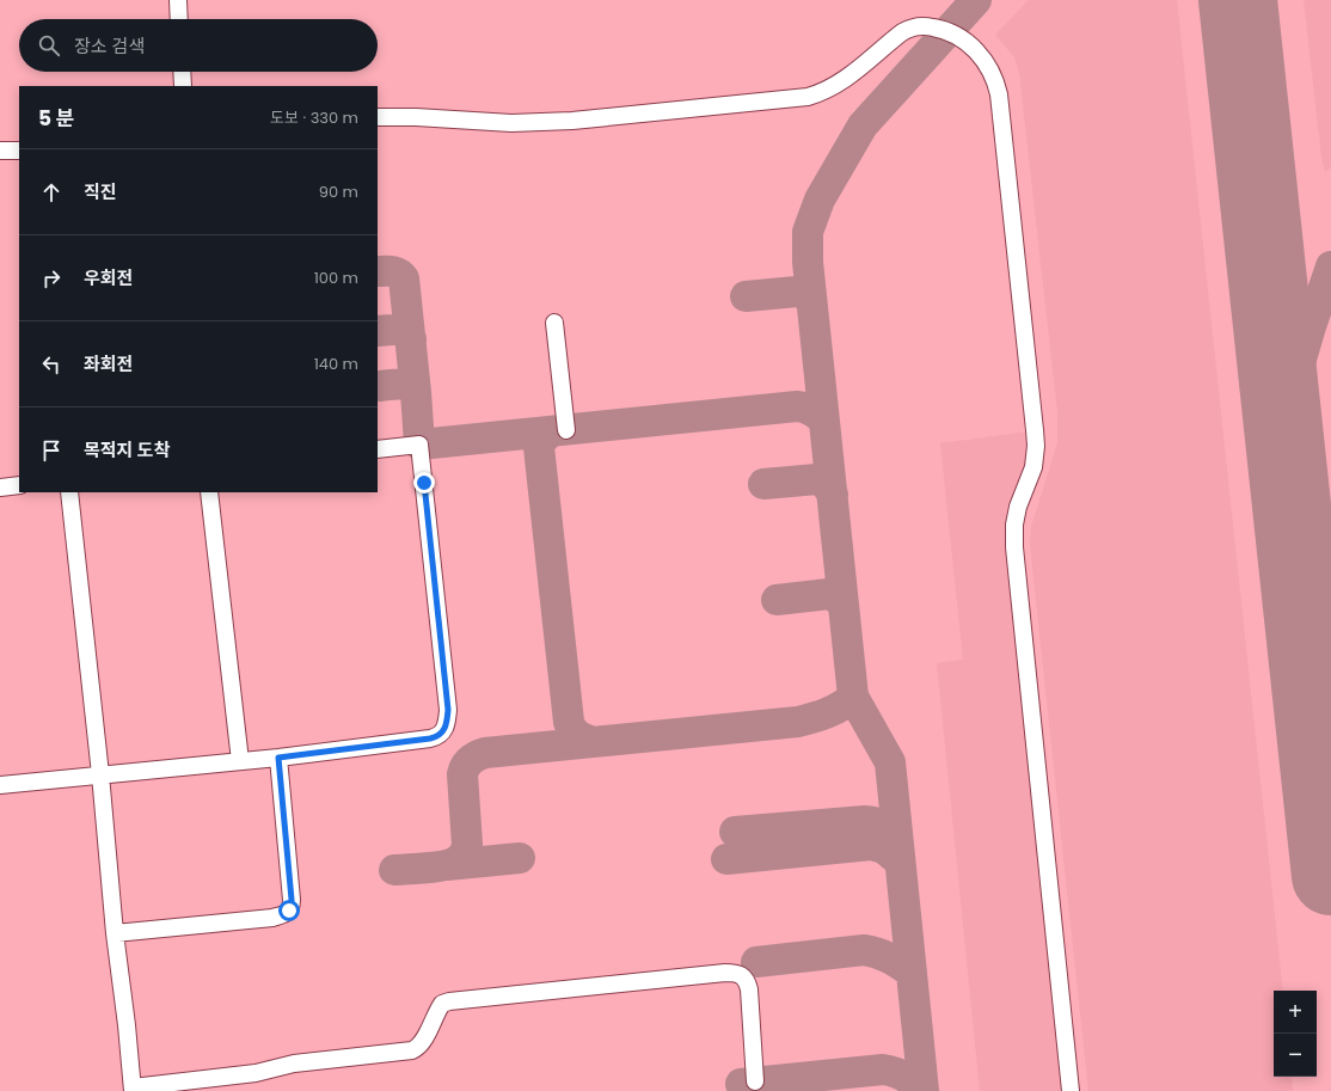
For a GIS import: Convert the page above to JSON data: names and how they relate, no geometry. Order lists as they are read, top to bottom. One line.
{"page":{"search":"장소 검색","heading":["5 분","도보 · 330 m"],"list":[["직진","90 m"],["우회전","100 m"],["좌회전","140 m"],"목적지 도착"],"map_buttons":["+","−"]}}
